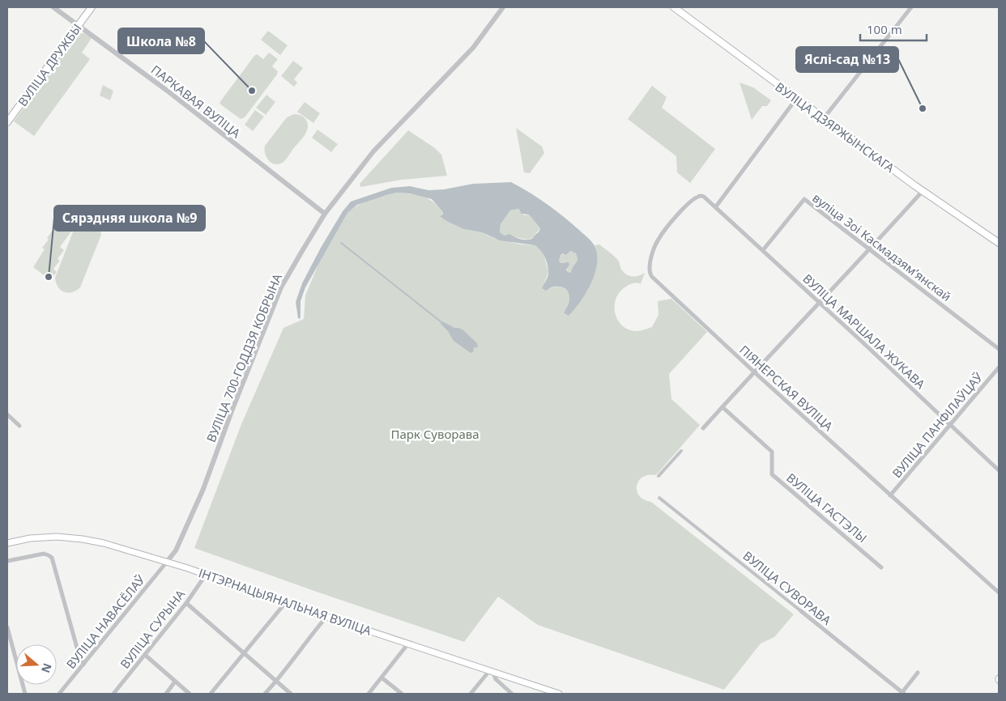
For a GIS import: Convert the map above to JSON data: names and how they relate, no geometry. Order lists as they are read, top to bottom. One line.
{"streets":{"main road":["ВУЛІЦА ДРУЖБЫ","ВУЛІЦА ДЗЯРЖЫНСКАГА","ІНТЭРНАЦЫЯНАЛЬНАЯ ВУЛІЦА"],"street":["ПАРКАВАЯ ВУЛІЦА","вуліца Зоі Касмадзямʼянскай","ВУЛІЦА МАРШАЛА ЖУКАВА","ВУЛІЦА 700-ГОДДЗЯ КОБРЫНА","ПІЯНЕРСКАЯ ВУЛІЦА","ВУЛІЦА ПАНФІЛАЎЦАЎ","ВУЛІЦА ГАСТЭЛЫ","ВУЛІЦА СУВОРАВА","ВУЛІЦА НАВАСЁЛАЎ","ВУЛІЦА СУРЫНА"]},"crossings":[["ВУЛІЦА ДРУЖБЫ","ПАРКАВАЯ ВУЛІЦА"],["ПАРКАВАЯ ВУЛІЦА","ВУЛІЦА 700-ГОДДЗЯ КОБРЫНА"],["вуліца Зоі Касмадзямʼянскай","ВУЛІЦА МАРШАЛА ЖУКАВА"],["ВУЛІЦА МАРШАЛА ЖУКАВА","ПІЯНЕРСКАЯ ВУЛІЦА"],["ВУЛІЦА МАРШАЛА ЖУКАВА","ВУЛІЦА ПАНФІЛАЎЦАЎ"],["ВУЛІЦА 700-ГОДДЗЯ КОБРЫНА","ІНТЭРНАЦЫЯНАЛЬНАЯ ВУЛІЦА"],["ВУЛІЦА 700-ГОДДЗЯ КОБРЫНА","ВУЛІЦА НАВАСЁЛАЎ"],["ПІЯНЕРСКАЯ ВУЛІЦА","ВУЛІЦА ПАНФІЛАЎЦАЎ"],["ІНТЭРНАЦЫЯНАЛЬНАЯ ВУЛІЦА","ВУЛІЦА НАВАСЁЛАЎ"],["ІНТЭРНАЦЫЯНАЛЬНАЯ ВУЛІЦА","ВУЛІЦА СУРЫНА"]],"parks":["Парк Суворава"],"places":["Школа №8","Яслі-сад №13","Сярэдняя школа №9"],"scale_bar":"100 m","north":"right"}
